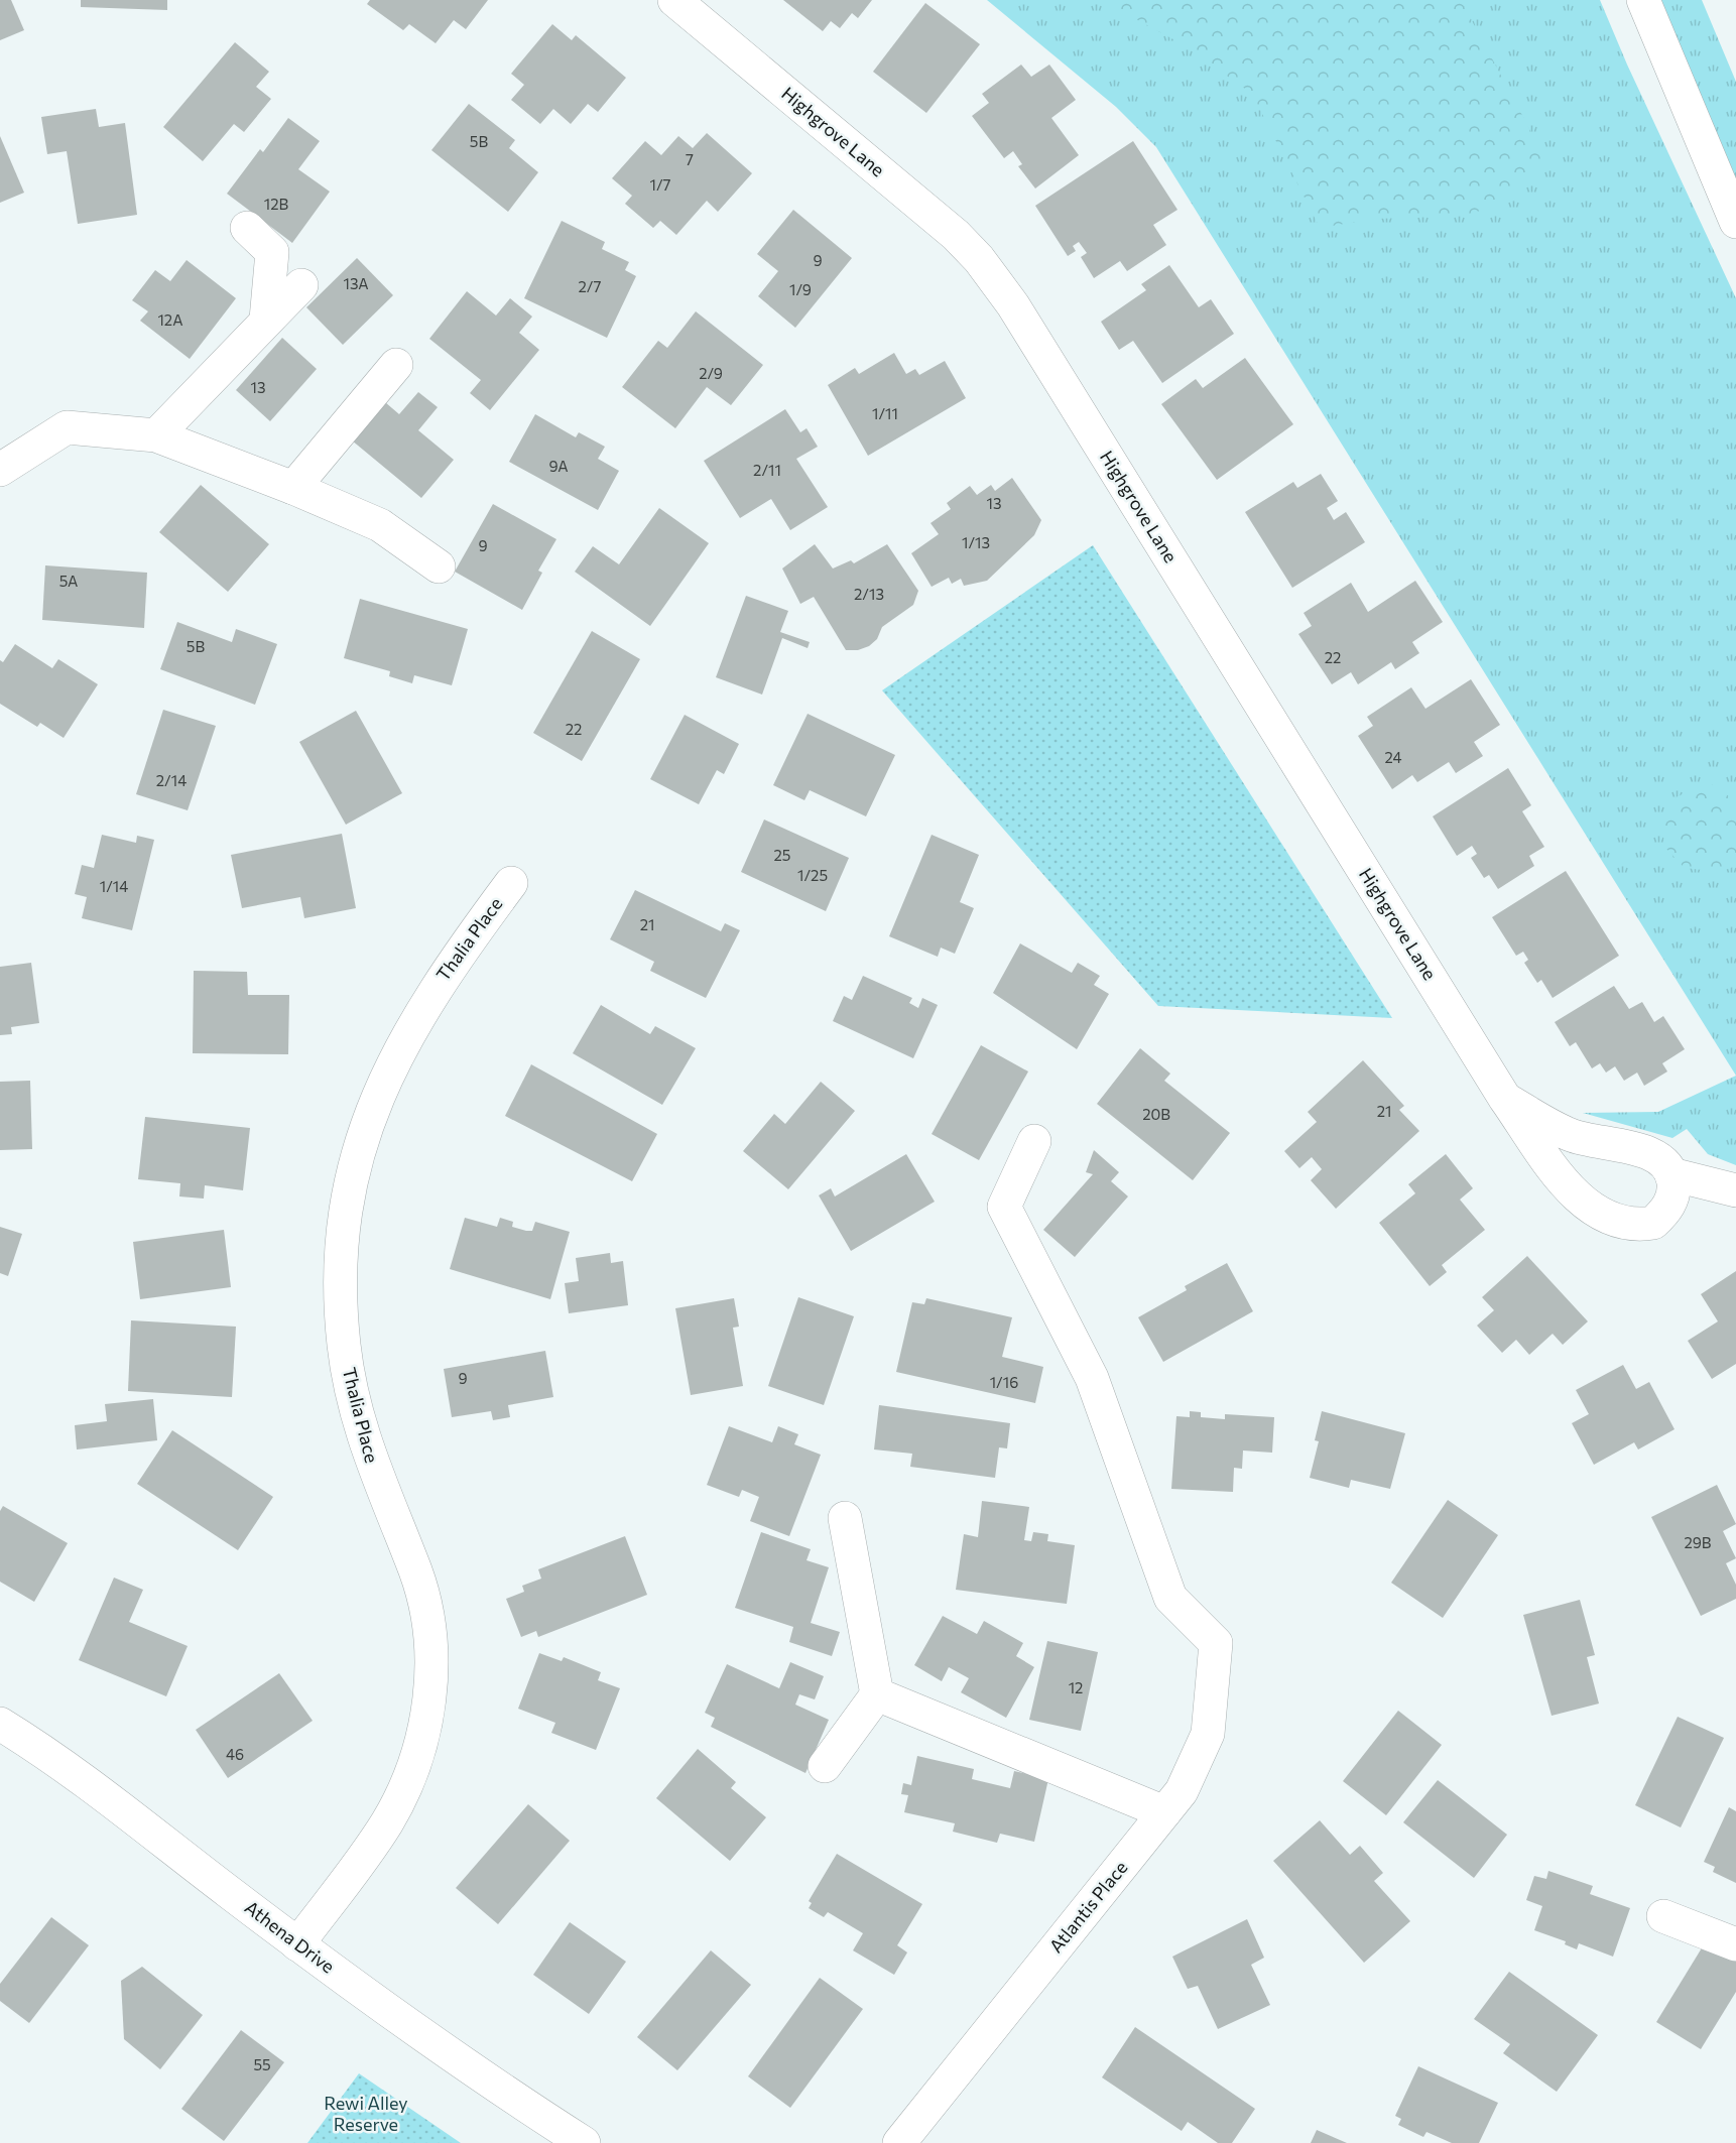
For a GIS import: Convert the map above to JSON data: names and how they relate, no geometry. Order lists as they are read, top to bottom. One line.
{"streets":{"main road":["Highgrove Lane","Thalia Place","Atlantis Place","Athena Drive"]},"crossings":[["Thalia Place","Athena Drive"]],"parks":["Rewi Alley Reserve"],"house_numbers":["5B","7","1/7","12B","9","13A","2/7","1/9","12A","2/9","13","1/11","9A","2/11","13","1/13","9","5A","2/13","5B","22","22","24","2/14","25","1/25","1/14","21","21","20B","9","1/16","29B","12","46","55"]}
